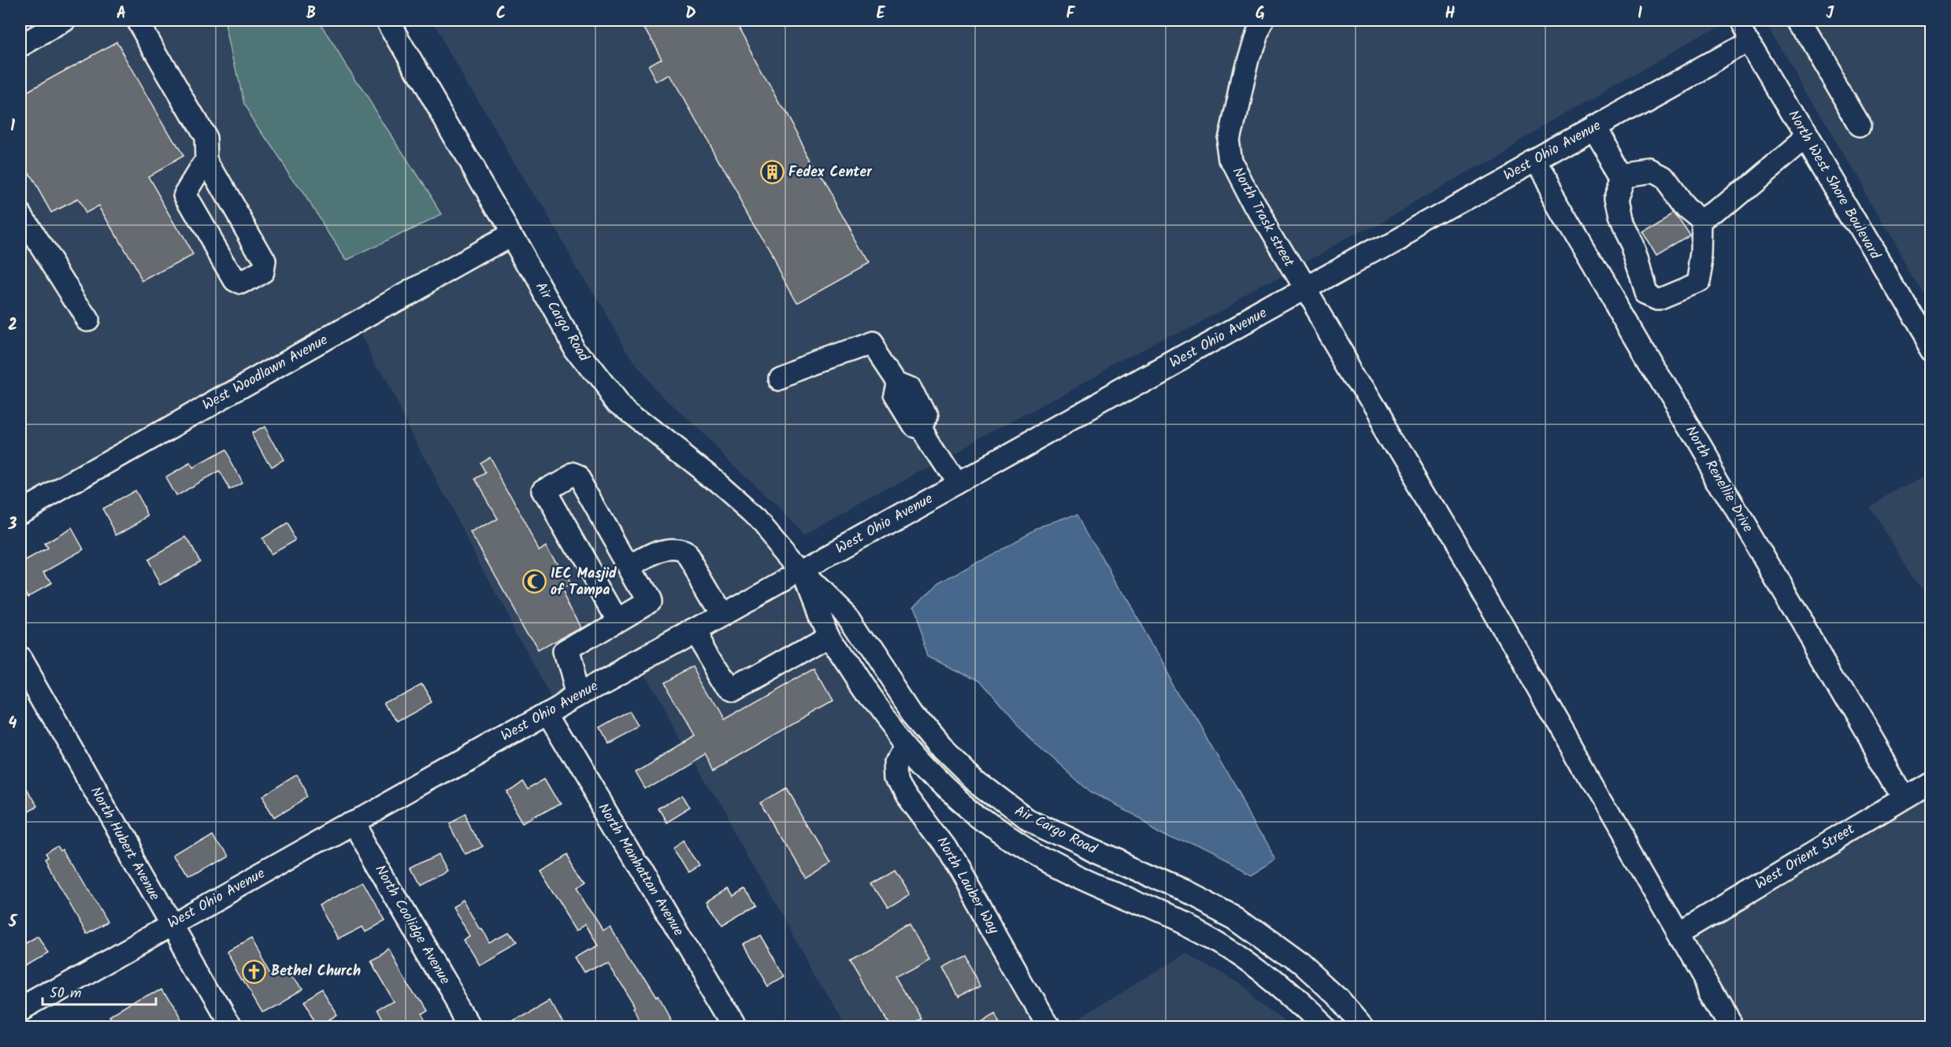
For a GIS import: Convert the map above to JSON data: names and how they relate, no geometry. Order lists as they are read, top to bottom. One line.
{"streets":{"street":["West Ohio Avenue","North West Shore Boulevard","North Trask street","Air Cargo Road","West Woodlawn Avenue","North Renellie Drive","North Hubert Avenue","West Orient Street","North Manhattan Avenue","North Lauber Way","North Coolidge Avenue"]},"crossings":[["West Ohio Avenue","North West Shore Boulevard"],["West Ohio Avenue","North Trask street"],["West Ohio Avenue","Air Cargo Road"],["West Ohio Avenue","North Renellie Drive"],["West Ohio Avenue","North Hubert Avenue"],["West Ohio Avenue","North Manhattan Avenue"],["West Ohio Avenue","North Coolidge Avenue"],["North Trask street","West Orient Street"],["Air Cargo Road","West Woodlawn Avenue"],["Air Cargo Road","North Lauber Way"],["North Renellie Drive","West Orient Street"]],"places":{"building":["Fedex Center"],"mosque":["IEC Masjid of Tampa"],"church":["Bethel Church"]},"scale_bar":"50 m","grid":{"columns":["A","B","C","D","E","F","G","H","I","J"],"rows":["1","2","3","4","5"]}}
